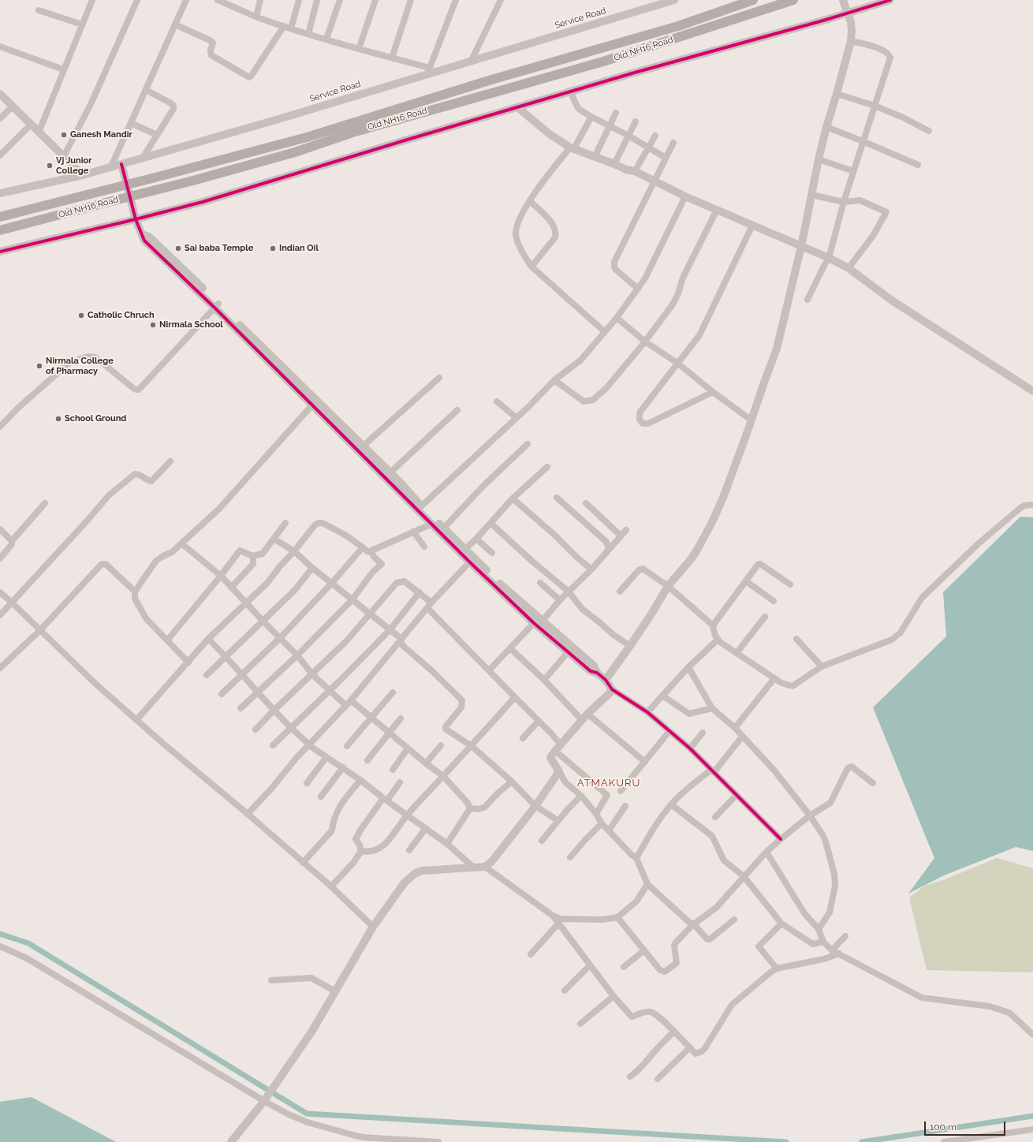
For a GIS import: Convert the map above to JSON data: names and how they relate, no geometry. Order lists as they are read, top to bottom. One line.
{"streets":{"main road":["Old NH16 Road"],"street":["Service Road"]},"districts":["ATMAKURU"],"places":["Ganesh Mandir","Vj Junior College","Sai baba Temple","Indian Oil","Catholic Chruch","Nirmala School","Nirmala College of Pharmacy","School Ground"],"scale_bar":"100 m"}
